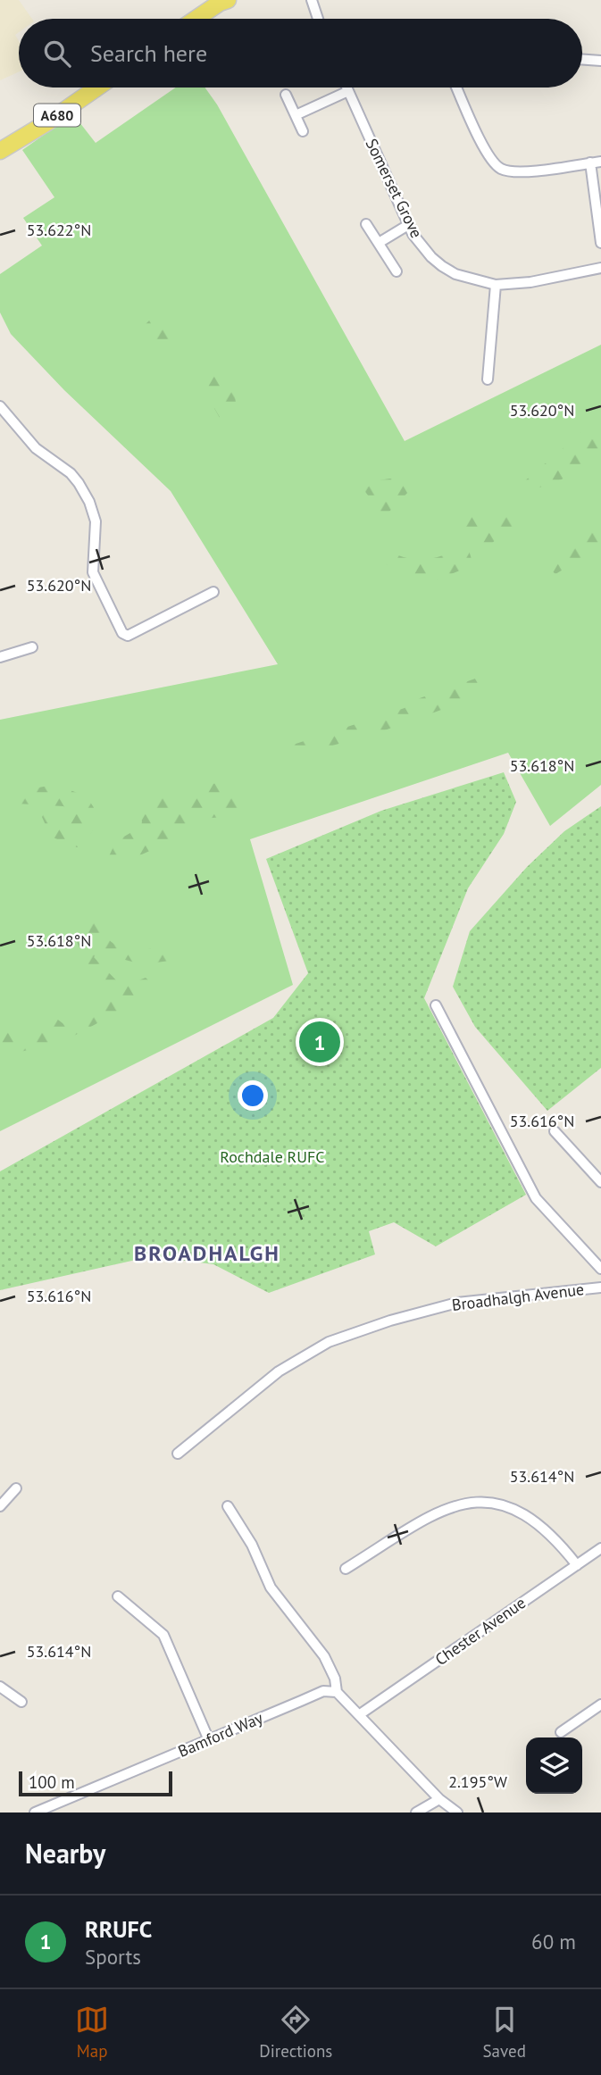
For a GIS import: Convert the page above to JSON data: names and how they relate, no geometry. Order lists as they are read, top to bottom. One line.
{"streets":{"main road":["A680"],"street":["Somerset Grove","Broadhalgh Avenue","Chester Avenue","Bamford Way"]},"districts":["BROADHALGH"],"parks":["Rochdale RUFC"],"scale_bar":"100 m","page":{"search":"Search here","pins":"1","scale":"100 m","heading":"Nearby","list":[{"mark":"1","name":"RRUFC","note":"Sports","value":"60 m"}],"nav":["Map","Directions","Saved"]},"coordinates":["53.622°N","53.620°N","53.618°N","53.616°N","53.614°N","2.195°W"]}
